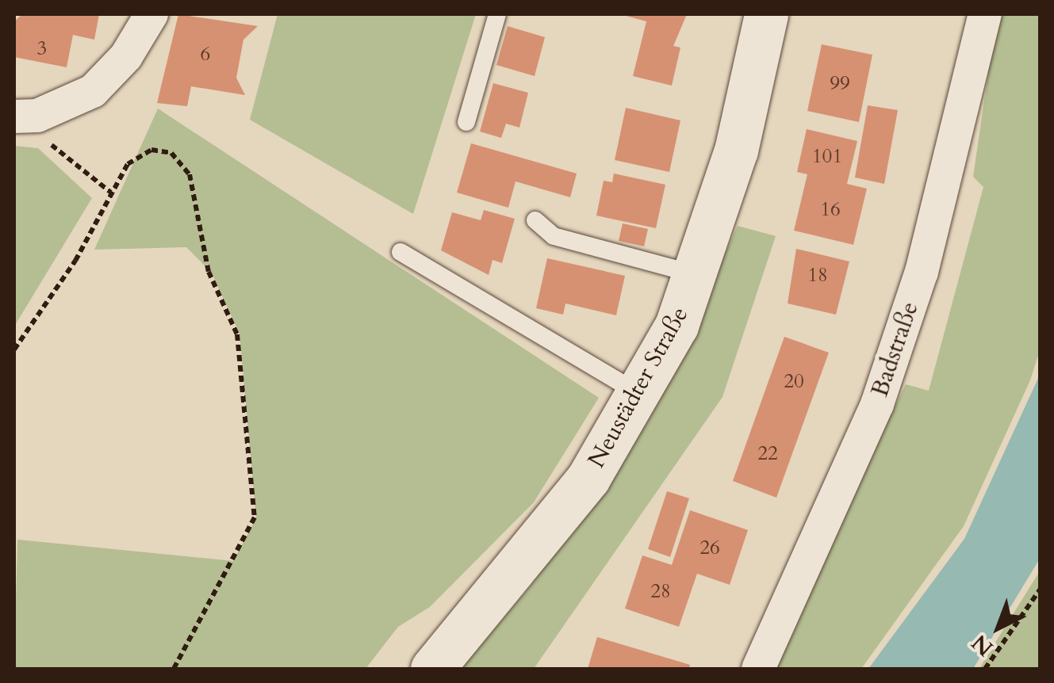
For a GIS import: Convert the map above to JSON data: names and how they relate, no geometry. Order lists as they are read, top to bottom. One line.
{"streets":{"street":["Badstraße","Neustädter Straße"]},"house_numbers":["3","6","99","101","16","18","20","22","26","28"],"north":"bottom left"}
